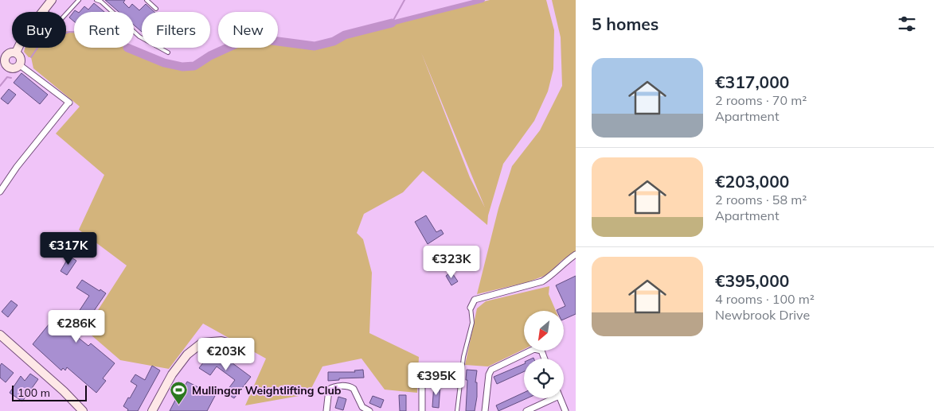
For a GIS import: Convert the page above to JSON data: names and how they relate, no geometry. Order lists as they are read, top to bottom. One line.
{"places":{"sports":["Mullingar Weightlifting Club"]},"scale_bar":"100 m","north":"bottom left","page":{"heading":"5 homes","chip":["Buy","Rent","Filters","New"],"list":[{"name":"€317,000","note":"2 rooms · 70 m² · Apartment"},{"name":"€203,000","note":"2 rooms · 58 m² · Apartment"},{"name":"€395,000","note":"4 rooms · 100 m² · Newbrook Drive"}],"price":["€317K","€323K","€286K","€203K","€395K"],"scale":"100 m"}}
